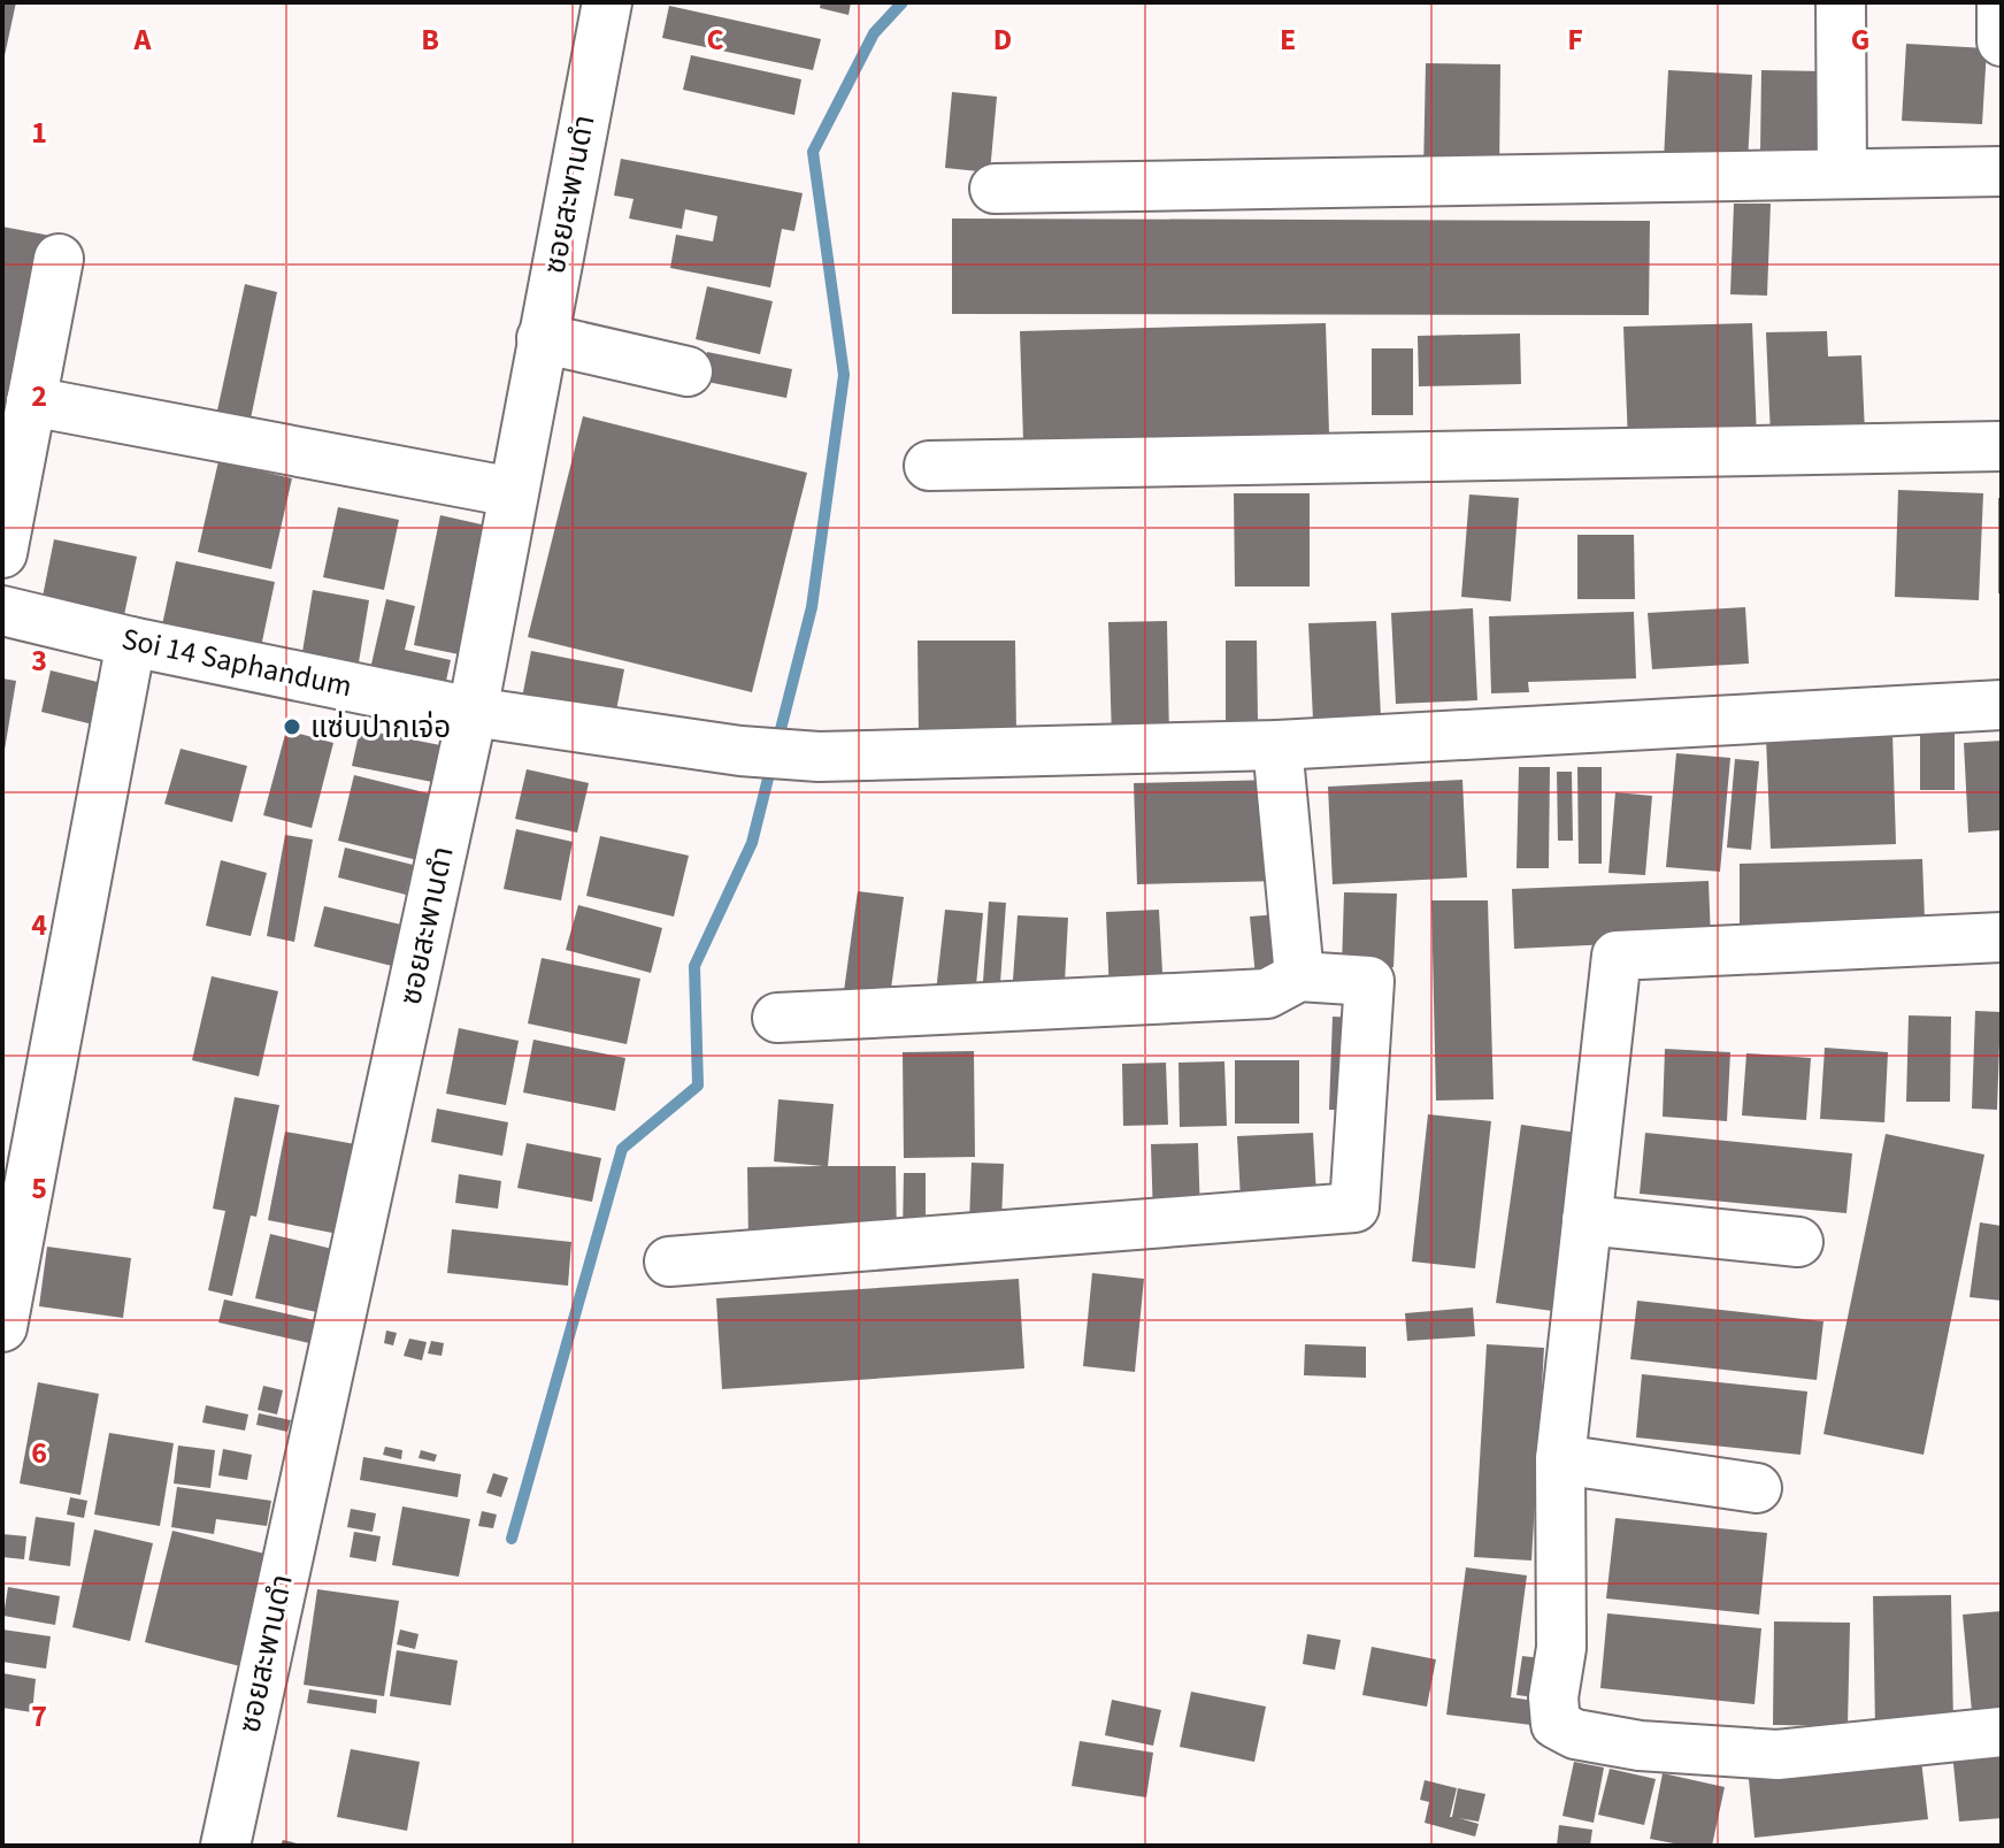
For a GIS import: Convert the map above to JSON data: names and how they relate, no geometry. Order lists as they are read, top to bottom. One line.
{"streets":{"street":["ซอยสะพานดำ","Soi 14 Saphandum"]},"crossings":[["ซอยสะพานดำ","Soi 14 Saphandum"]],"places":["แซ่บปากเจ่อ"],"grid":{"columns":["A","B","C","D","E","F","G"],"rows":["1","2","3","4","5","6","7"]}}
